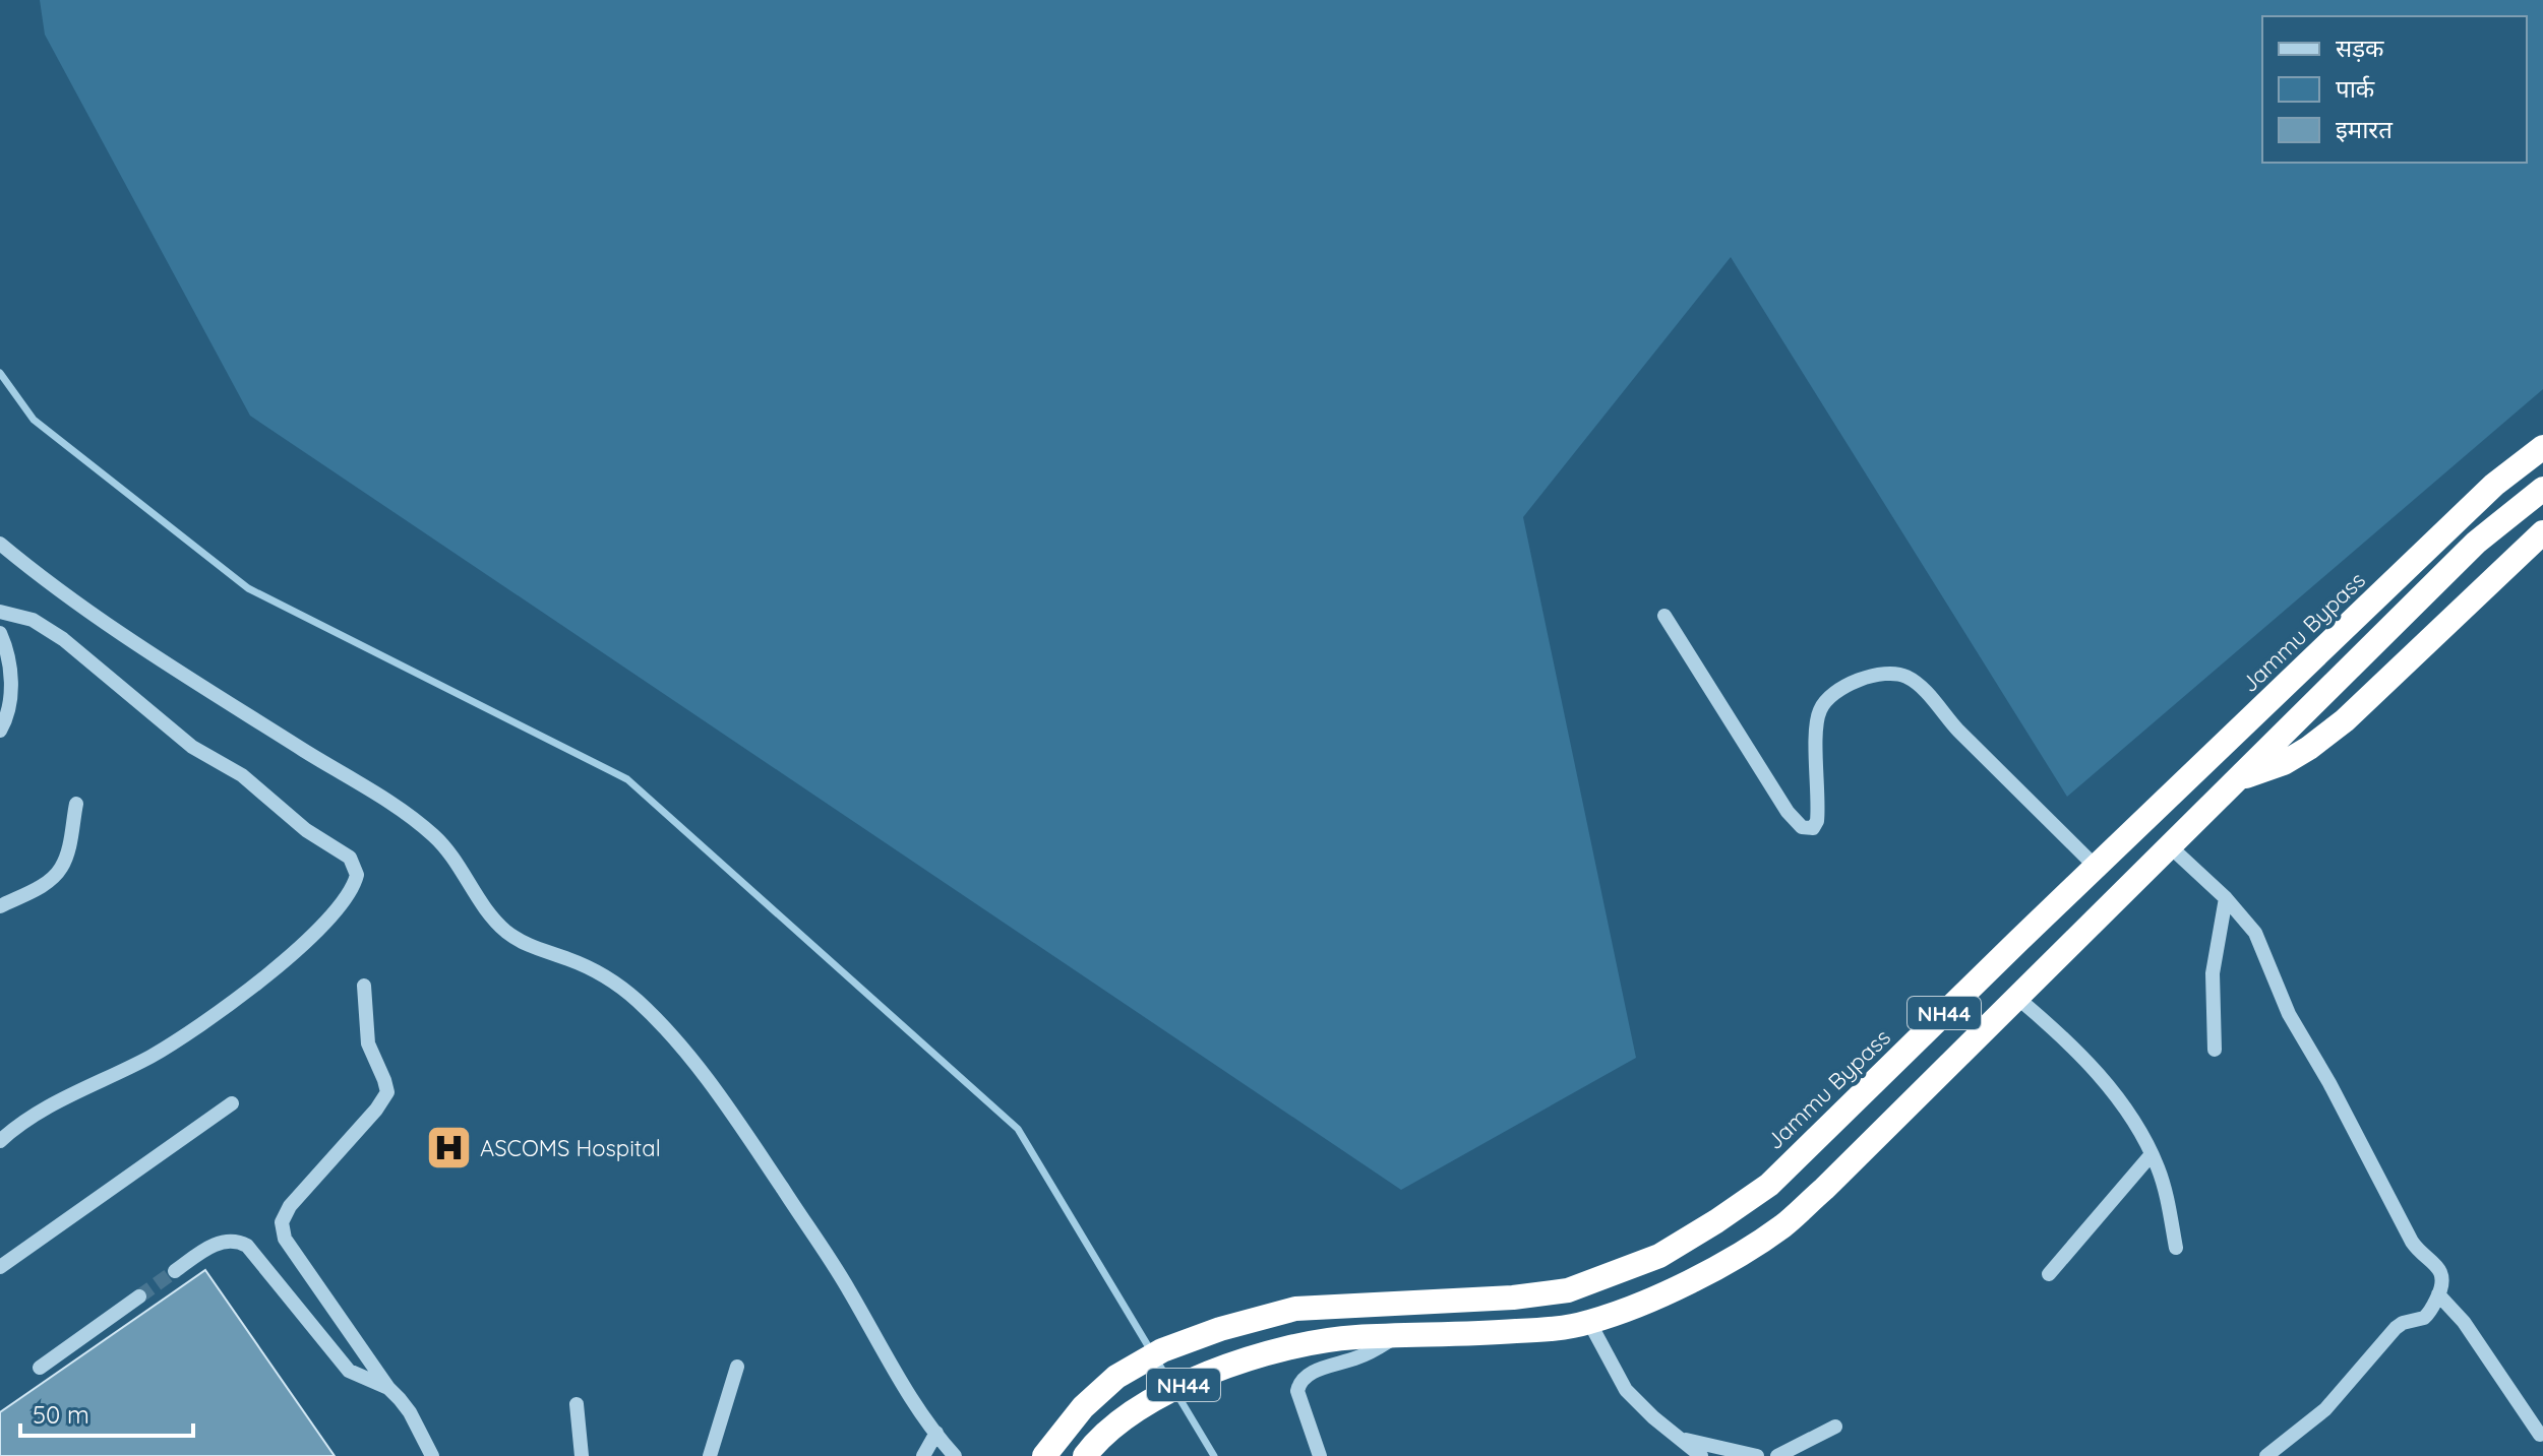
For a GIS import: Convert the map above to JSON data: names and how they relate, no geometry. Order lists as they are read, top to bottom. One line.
{"streets":{"highway":["Jammu Bypass","NH44"]},"places":{"hospital":["ASCOMS Hospital"]},"legend":["सड़क","पार्क","इमारत"],"scale_bar":"50 m"}
